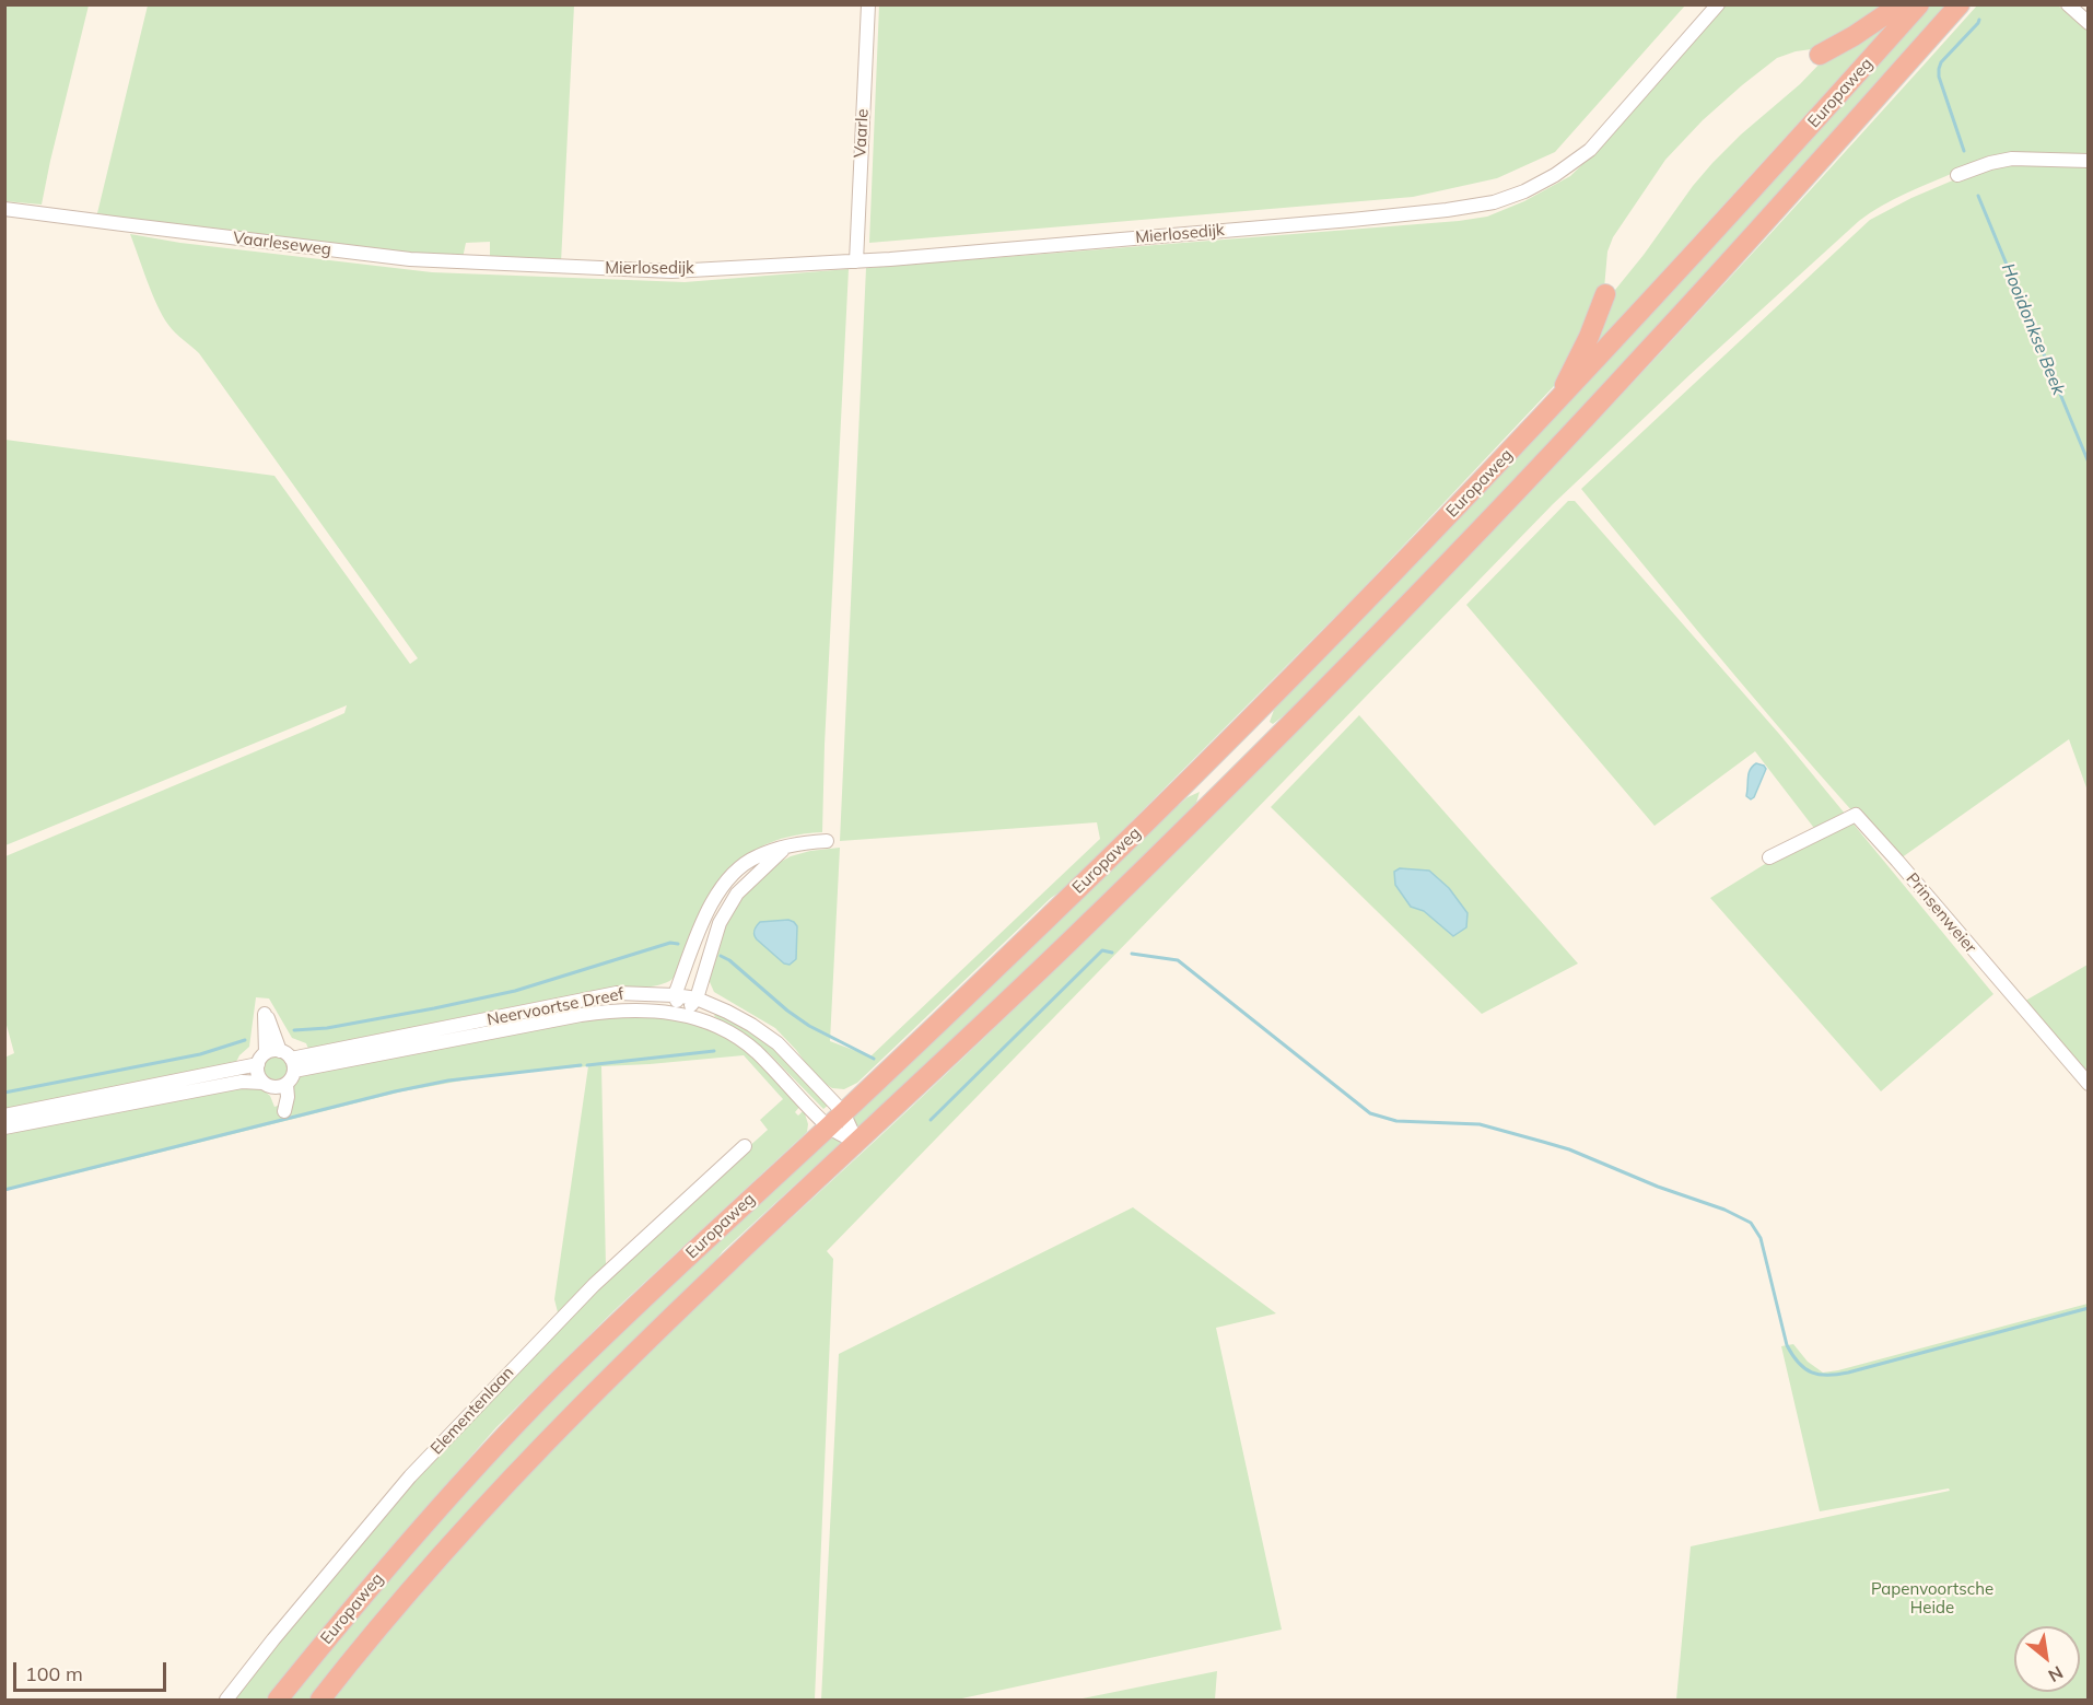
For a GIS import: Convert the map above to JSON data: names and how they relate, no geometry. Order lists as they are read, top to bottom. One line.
{"streets":{"highway":["Europaweg"],"street":["Vaarle","Mierlosedijk","Vaarleseweg","Prinsenweier","Neervoortse Dreef","Elementenlaan"]},"crossings":[["Europaweg","Neervoortse Dreef"],["Vaarle","Mierlosedijk"],["Mierlosedijk","Vaarleseweg"]],"water":["Hooidonkse Beek"],"parks":["Papenvoortsche Heide"],"scale_bar":"100 m","north":"bottom right"}
